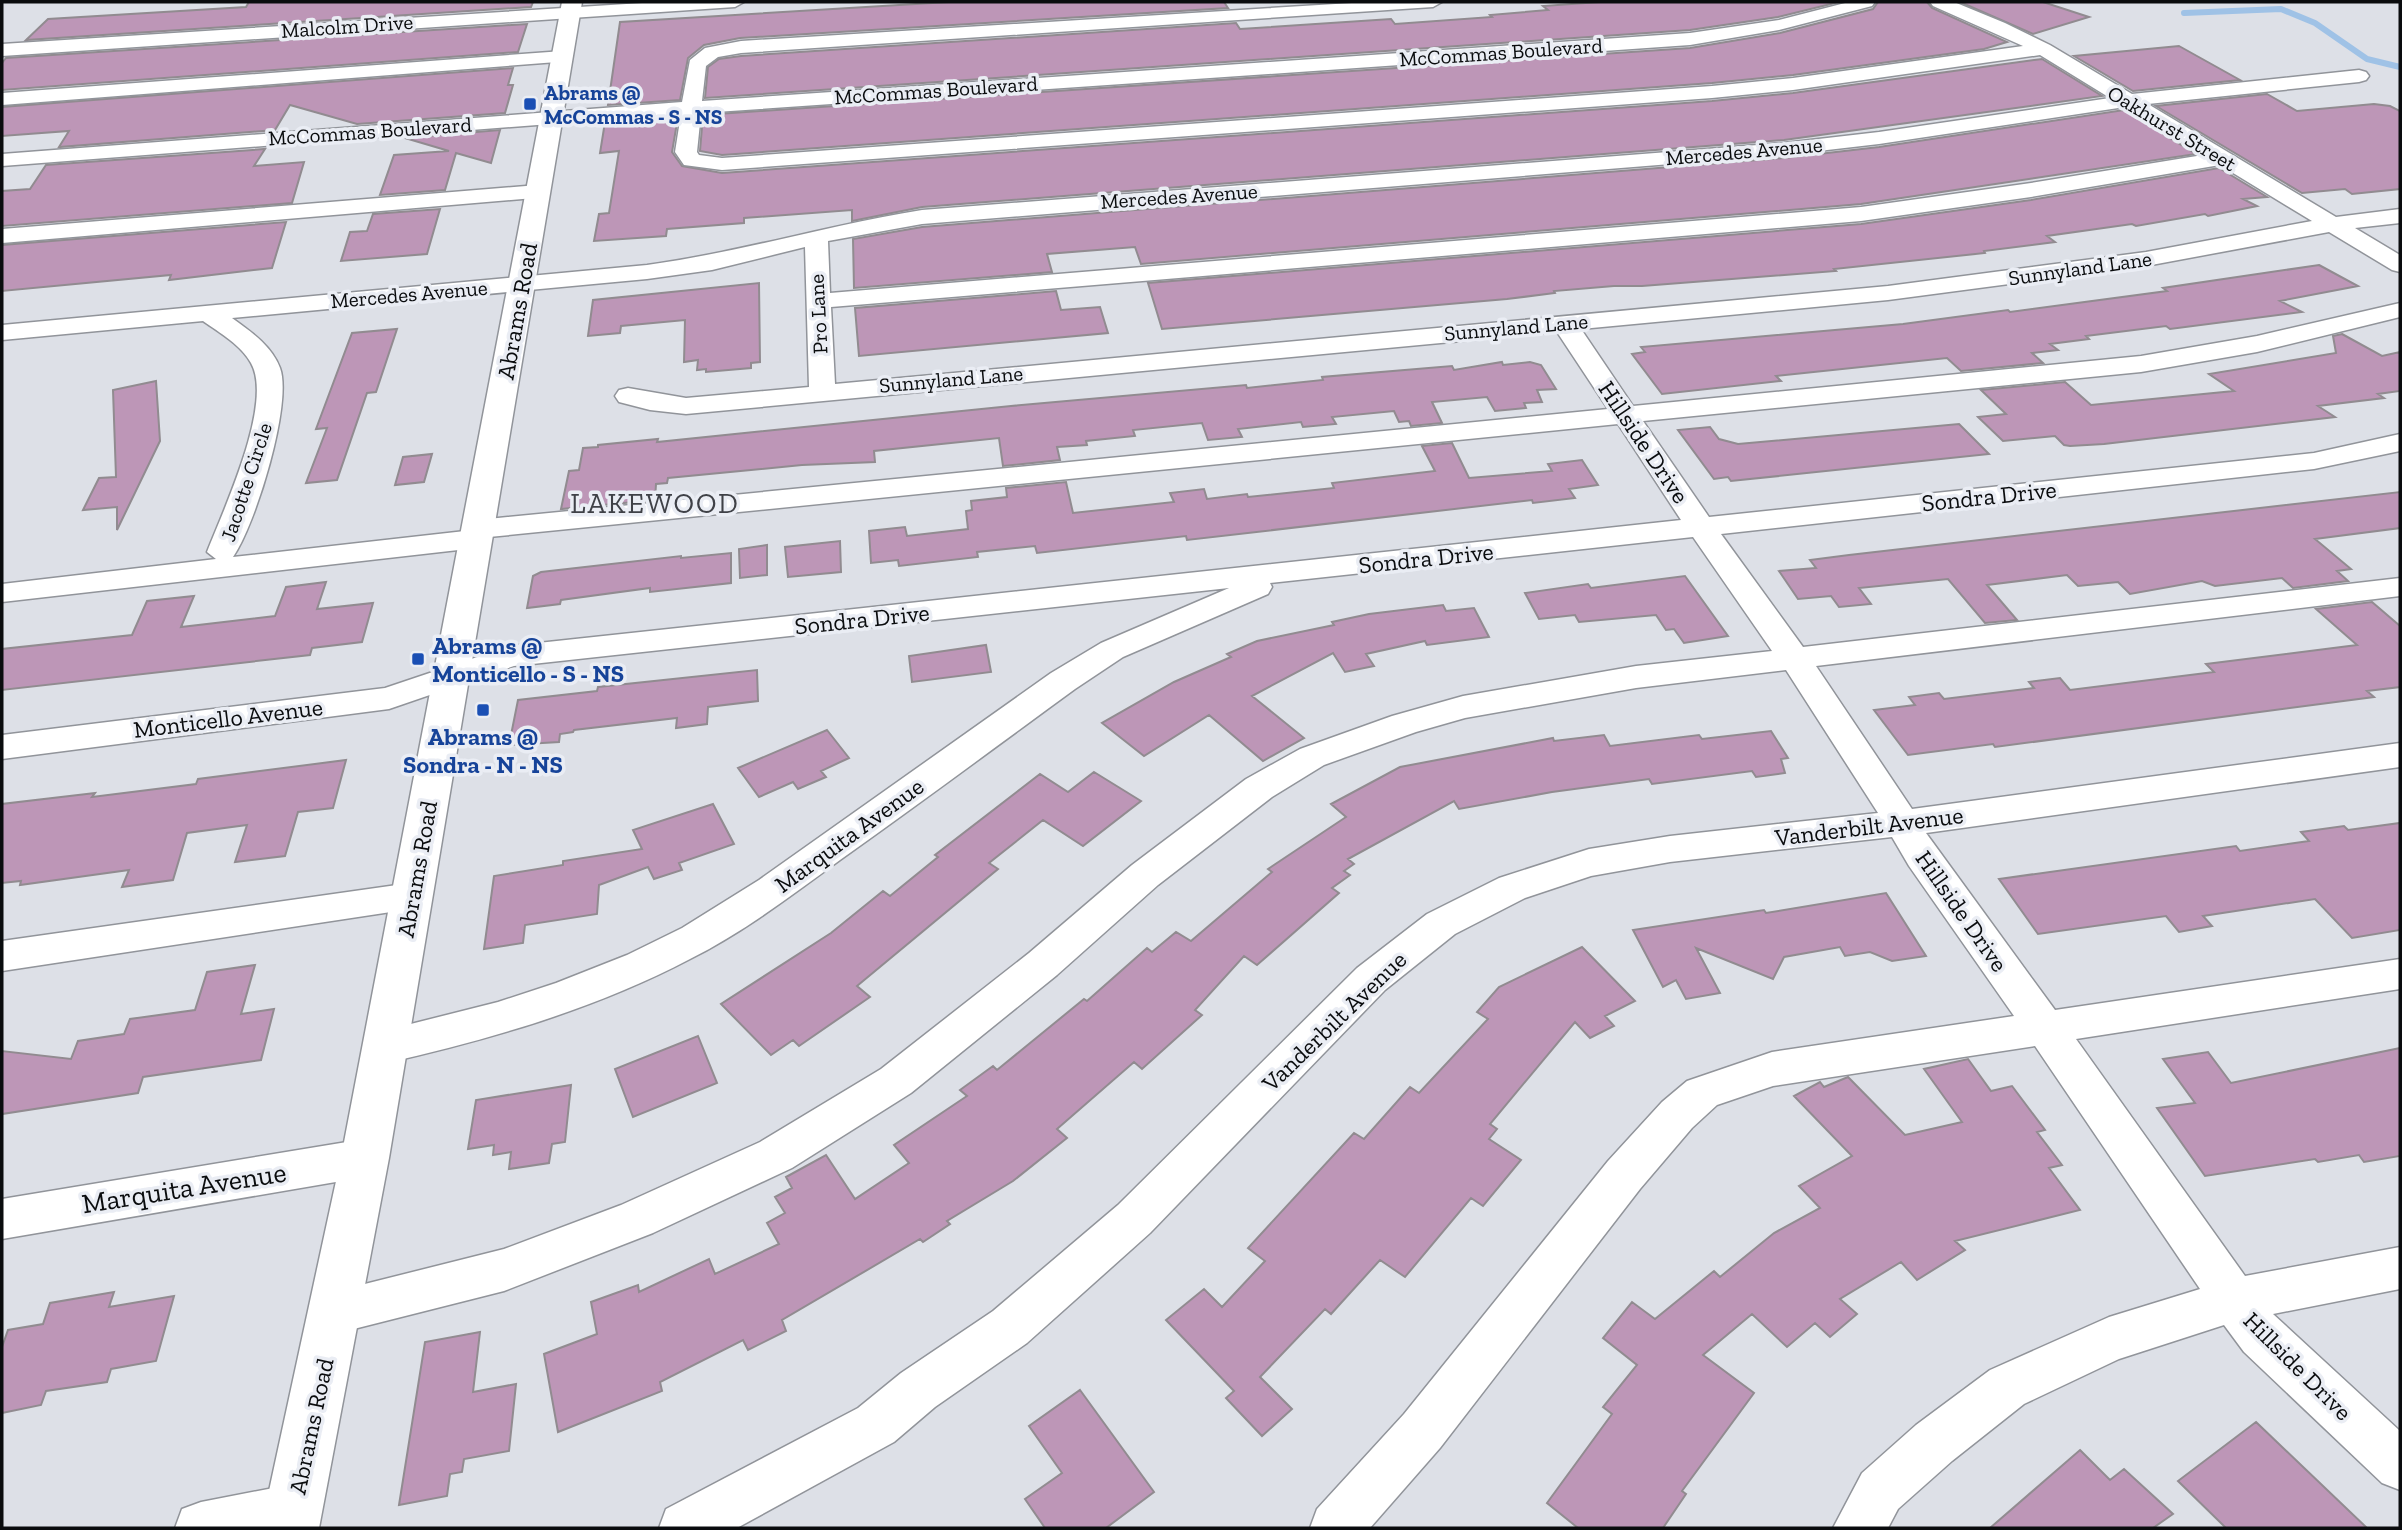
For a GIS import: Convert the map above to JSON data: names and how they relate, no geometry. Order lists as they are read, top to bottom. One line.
{"streets":{"main road":["Abrams Road"],"street":["Malcolm Drive","McCommas Boulevard","Oakhurst Street","Mercedes Avenue","Sunnyland Lane","Pro Lane","Hillside Drive","Jacotte Circle","Sondra Drive","Monticello Avenue","Vanderbilt Avenue","Marquita Avenue"]},"crossings":[["Malcolm Drive","Abrams Road"],["McCommas Boulevard","Abrams Road"],["Oakhurst Street","Mercedes Avenue"],["Oakhurst Street","Sunnyland Lane"],["Mercedes Avenue","Abrams Road"],["Mercedes Avenue","Pro Lane"],["Mercedes Avenue","Jacotte Circle"],["Sunnyland Lane","Pro Lane"],["Sunnyland Lane","Hillside Drive"],["Abrams Road","Sondra Drive"],["Abrams Road","Monticello Avenue"],["Abrams Road","Marquita Avenue"],["Hillside Drive","Sondra Drive"],["Hillside Drive","Vanderbilt Avenue"],["Sondra Drive","Monticello Avenue"],["Sondra Drive","Marquita Avenue"]],"districts":["LAKEWOOD"],"places":{"transit":["Abrams @ McCommas - S - NS","Abrams @ Monticello - S - NS","Abrams @ Sondra - N - NS"]}}
